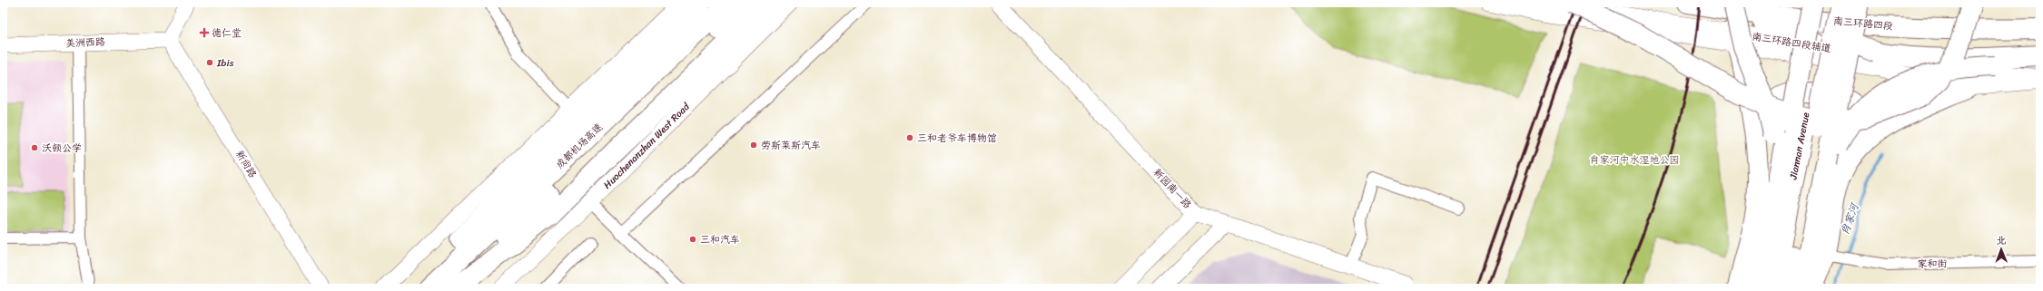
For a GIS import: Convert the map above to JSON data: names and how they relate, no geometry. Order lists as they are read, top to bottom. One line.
{"streets":{"highway":["南三环路四段","成都机场高速","Jiannan Avenue"],"main road":["美洲西路","南三环路四段辅道","Huochenanzhan West Road","新尚路","新园南一路"],"street":["家和街"]},"crossings":[["美洲西路","新尚路"]],"water":["肖家河"],"parks":["肖家河中水湿地公园"],"places":{"health":["德仁堂"],"other":["Ibis","三和老爷车博物馆","劳斯莱斯汽车","沃顿公学","三和汽车"]},"north":"top"}
